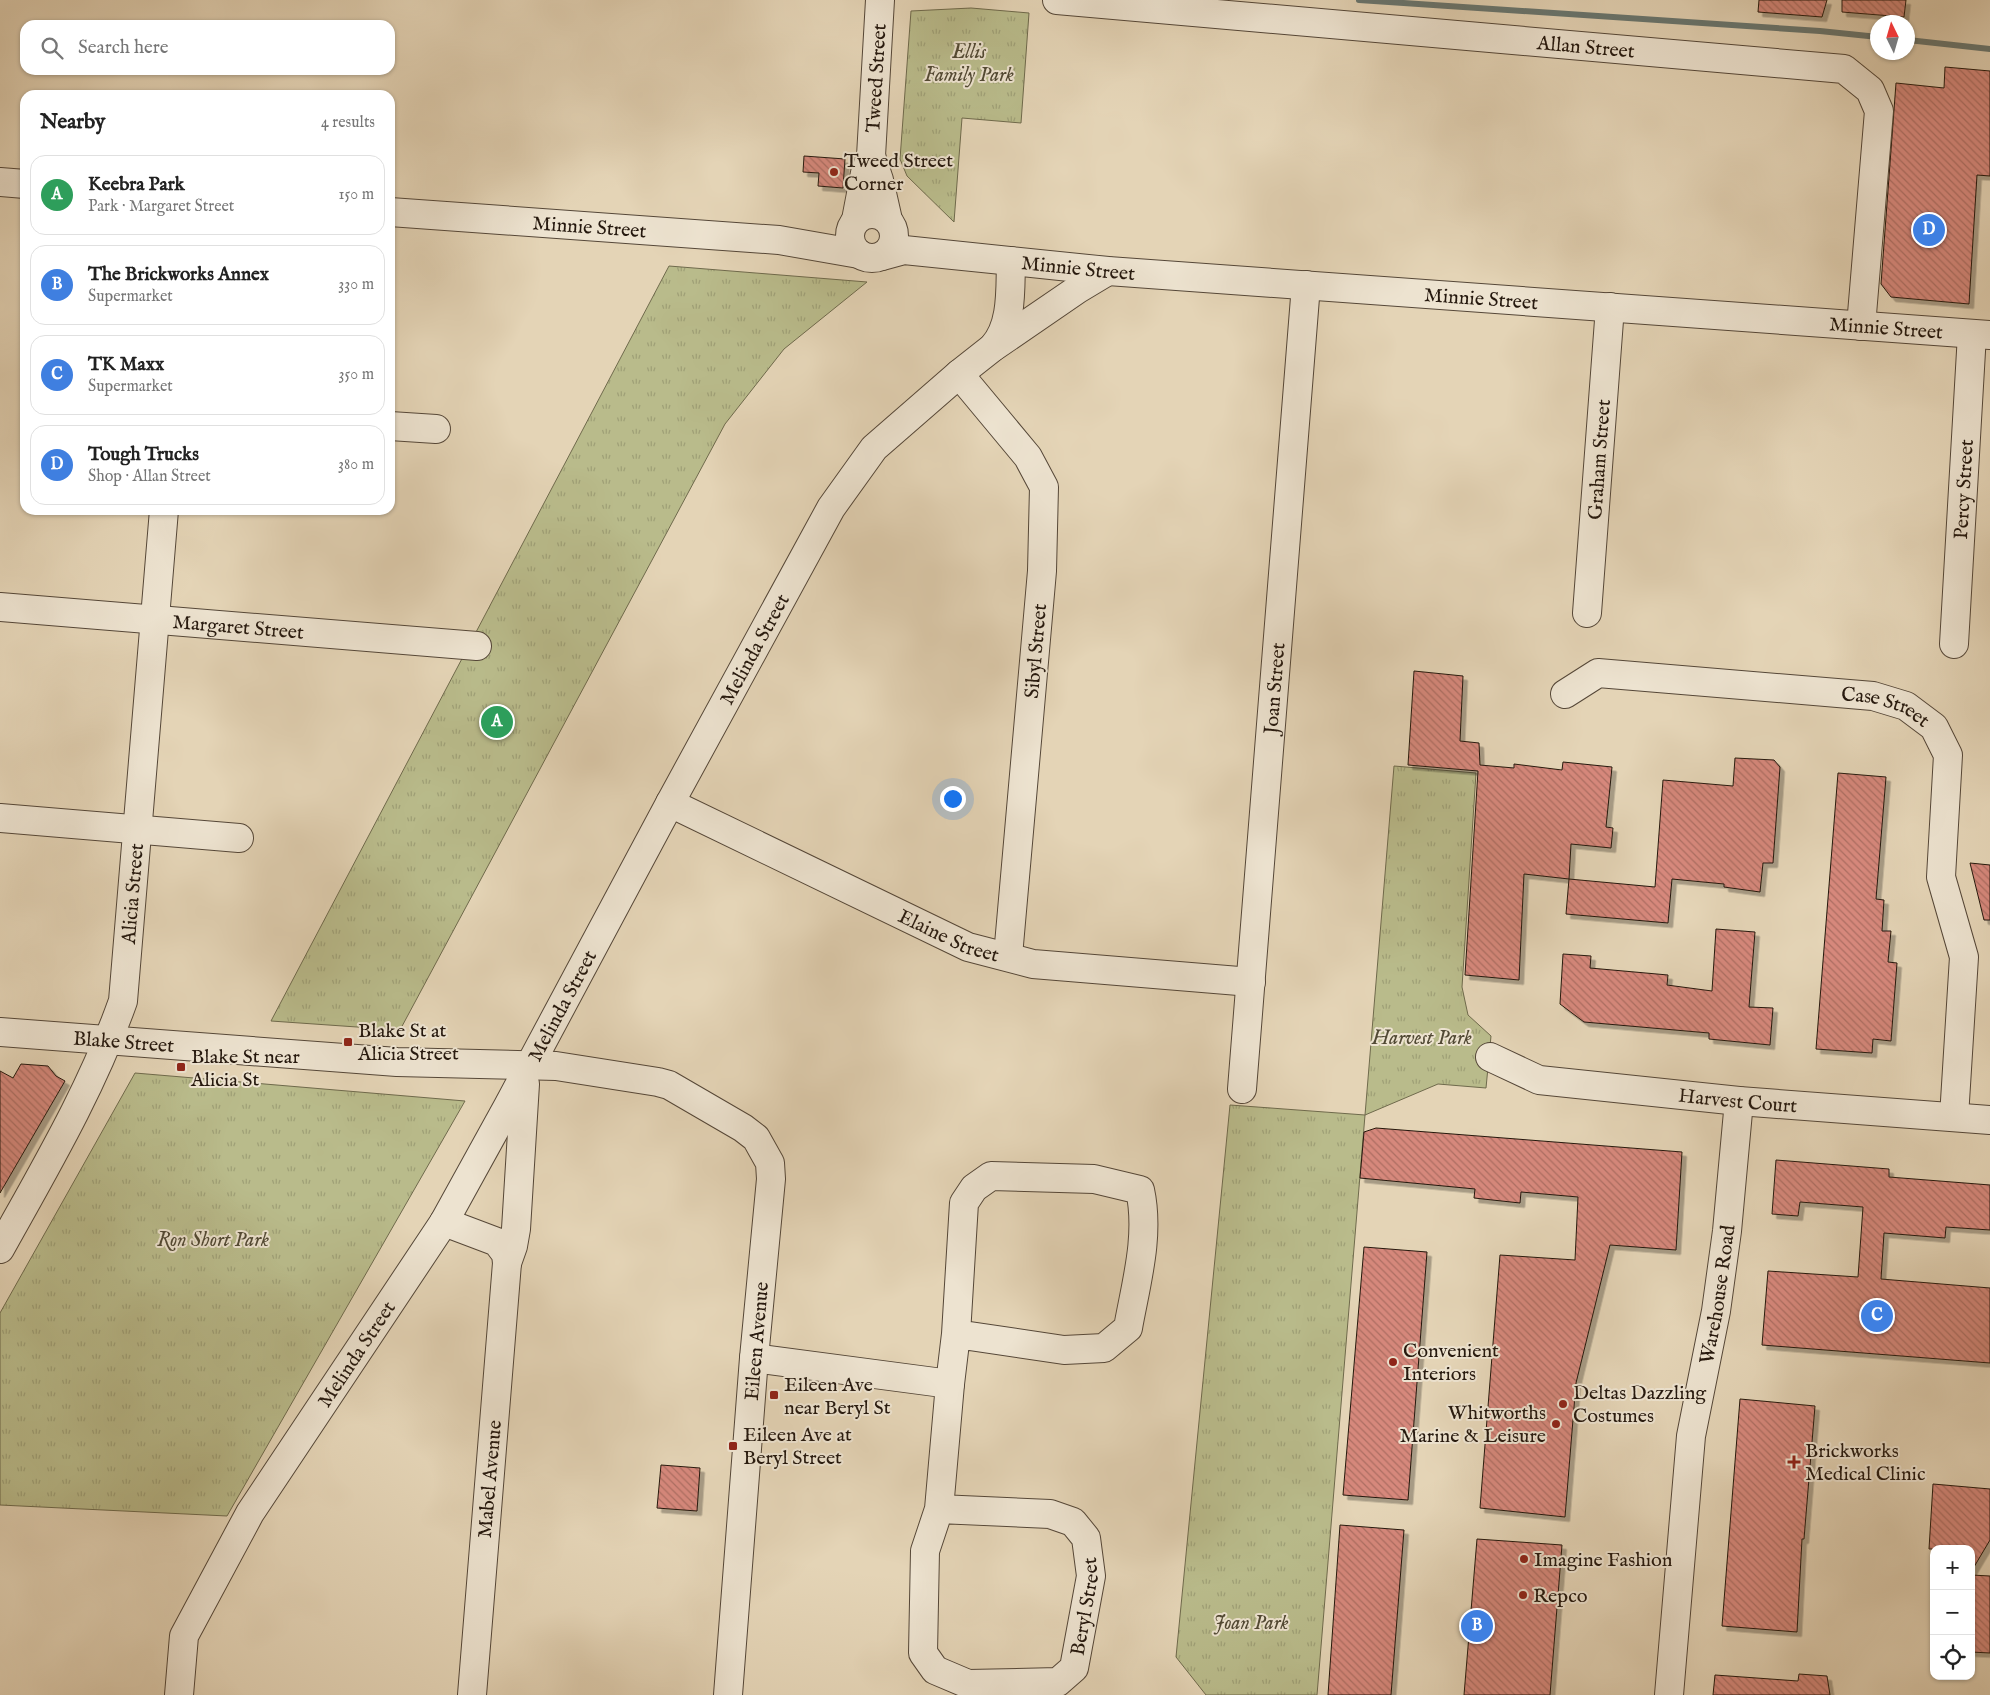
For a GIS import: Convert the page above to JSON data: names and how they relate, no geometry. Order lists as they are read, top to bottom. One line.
{"streets":{"street":["Allan Street","Tweed Street","Minnie Street","Graham Street","Percy Street","Margaret Street","Melinda Street","Sibyl Street","Joan Street","Case Street","Alicia Street","Elaine Street","Blake Street","Harvest Court","Warehouse Road","Eileen Avenue","Mabel Avenue","Beryl Street"]},"crossings":[["Allan Street","Minnie Street"],["Tweed Street","Minnie Street"],["Minnie Street","Graham Street"],["Minnie Street","Percy Street"],["Minnie Street","Melinda Street"],["Minnie Street","Joan Street"],["Margaret Street","Alicia Street"],["Melinda Street","Sibyl Street"],["Melinda Street","Elaine Street"],["Melinda Street","Blake Street"],["Melinda Street","Mabel Avenue"],["Sibyl Street","Elaine Street"],["Joan Street","Elaine Street"],["Case Street","Harvest Court"],["Alicia Street","Blake Street"],["Blake Street","Eileen Avenue"],["Blake Street","Mabel Avenue"],["Harvest Court","Warehouse Road"]],"parks":["Ellis Family Park","Harvest Park","Ron Short Park","Joan Park"],"places":{"other":["Tweed Street Corner","Convenient Interiors","Deltas Dazzling Costumes","Whitworths Marine & Leisure","Imagine Fashion","Repco"],"transit":["Blake St at Alicia Street","Blake St near Alicia St","Eileen Ave near Beryl St","Eileen Ave at Beryl Street"],"health":["Brickworks Medical Clinic"]},"north":"top","page":{"search":"Search here","heading":["Nearby","4 results"],"list":[{"mark":"A","name":"Keebra Park","note":"Park · Margaret Street","value":"150 m"},{"mark":"B","name":"The Brickworks Annex","note":"Supermarket","value":"330 m"},{"mark":"C","name":"TK Maxx","note":"Supermarket","value":"350 m"},{"mark":"D","name":"Tough Trucks","note":"Shop · Allan Street","value":"380 m"}],"pins":["D","A","C","B"],"map_buttons":["+","−"]}}
